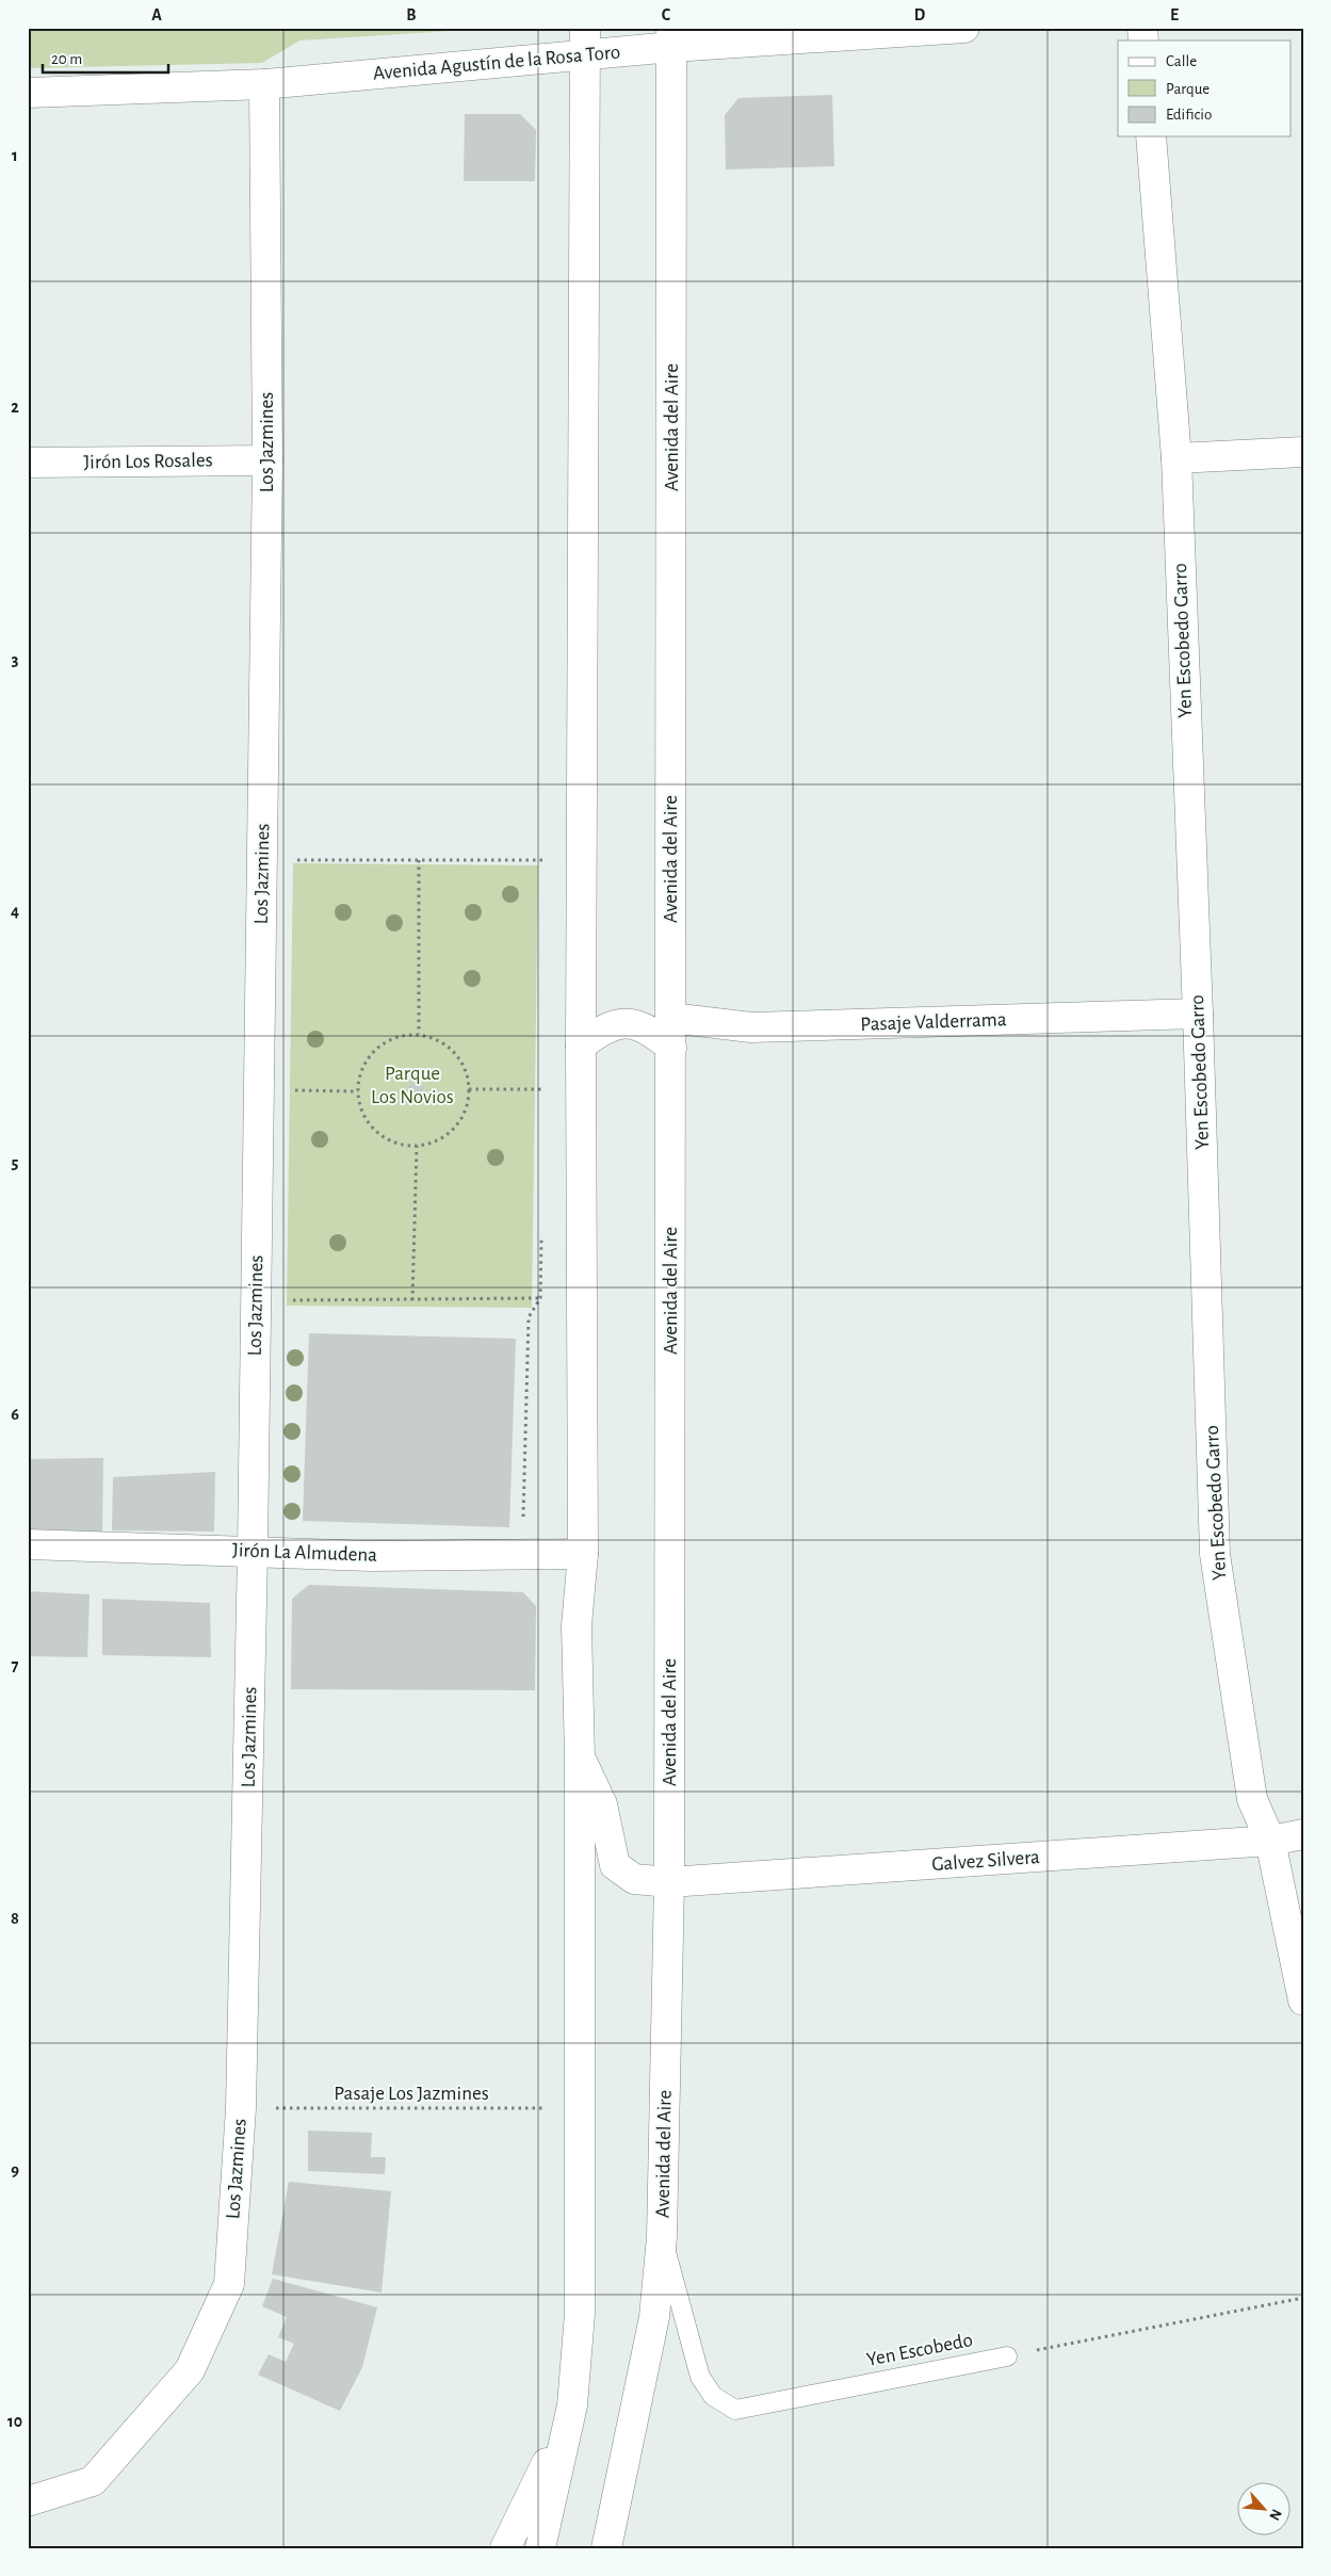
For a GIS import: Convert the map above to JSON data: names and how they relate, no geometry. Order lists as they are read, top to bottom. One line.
{"streets":{"street":["Avenida Agustín de la Rosa Toro","Avenida del Aire","Los Jazmines","Jirón Los Rosales","Yen Escobedo Garro","Pasaje Valderrama","Jirón La Almudena","Galvez Silvera"],"lane":["Yen Escobedo"],"path":["Pasaje Los Jazmines"]},"crossings":[["Avenida Agustín de la Rosa Toro","Avenida del Aire"],["Avenida Agustín de la Rosa Toro","Los Jazmines"],["Avenida del Aire","Pasaje Valderrama"],["Avenida del Aire","Galvez Silvera"],["Avenida del Aire","Yen Escobedo"],["Los Jazmines","Jirón Los Rosales"],["Los Jazmines","Jirón La Almudena"],["Los Jazmines","Pasaje Los Jazmines"],["Yen Escobedo Garro","Pasaje Valderrama"],["Yen Escobedo Garro","Galvez Silvera"]],"parks":["Parque Los Novios"],"legend":["Calle","Parque","Edificio"],"scale_bar":"20 m","north":"bottom right","grid":{"columns":["A","B","C","D","E"],"rows":["1","2","3","4","5","6","7","8","9","10"]}}
